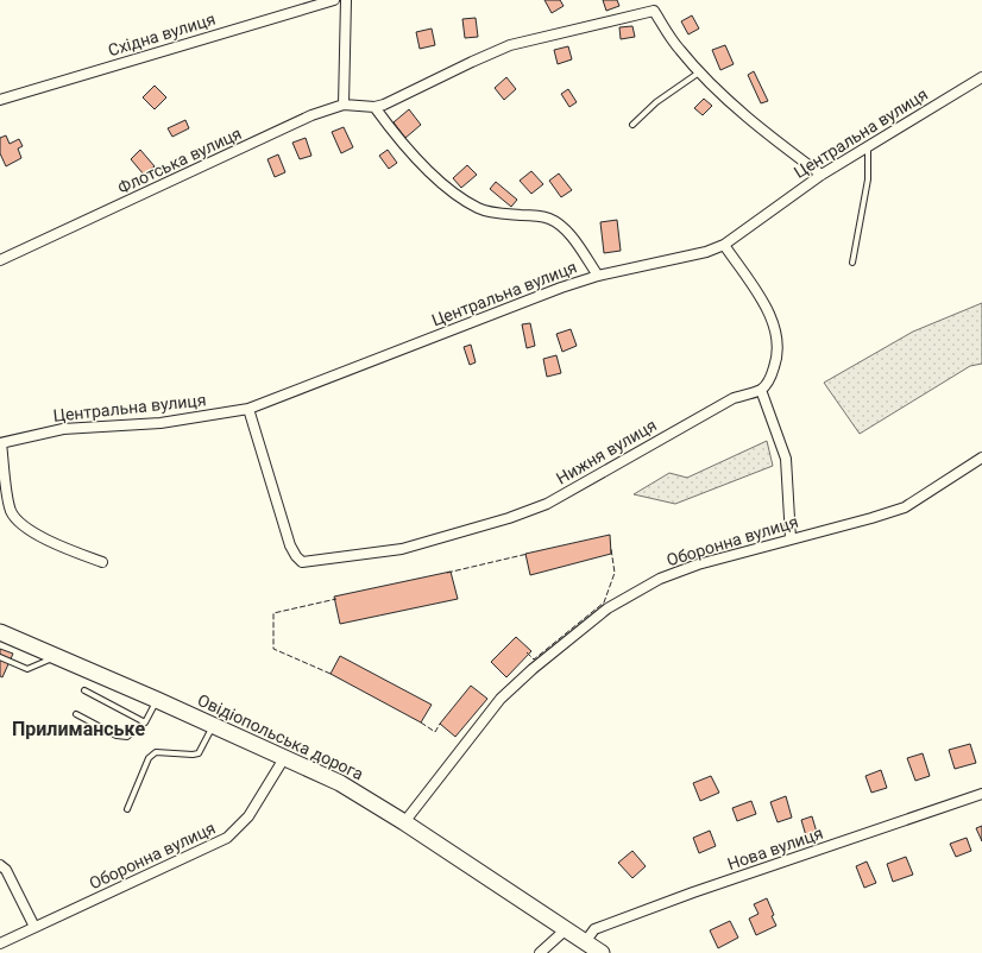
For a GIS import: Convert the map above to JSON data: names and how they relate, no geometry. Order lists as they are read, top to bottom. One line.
{"streets":{"main road":["Овідіопольська дорога"],"street":["Східна вулиця","Центральна вулиця","Флотська вулиця","Нижня вулиця","Оборонна вулиця","Нова вулиця"]},"crossings":[["Центральна вулиця","Нижня вулиця"],["Оборонна вулиця","Овідіопольська дорога"],["Овідіопольська дорога","Нова вулиця"]],"districts":["Прилиманське"]}
